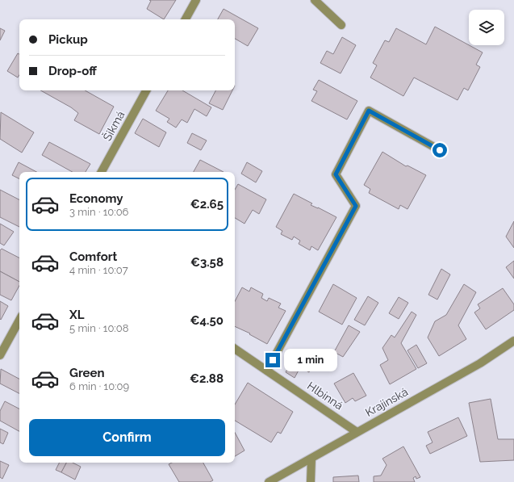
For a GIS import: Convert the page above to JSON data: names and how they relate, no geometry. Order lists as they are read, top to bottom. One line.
{"streets":{"street":["Šikmá","Hlbinná","Krajinská"]},"crossings":[["Hlbinná","Krajinská"]],"page":{"banner":["Pickup","Drop-off"],"list":[{"name":"Economy","note":"3 min · 10:06","value":"€2.65"},{"name":"Comfort","note":"4 min · 10:07","value":"€3.58"},{"name":"XL","note":"5 min · 10:08","value":"€4.50"},{"name":"Green","note":"6 min · 10:09","value":"€2.88"}],"bubble":"1 min","buttons":"Confirm"}}
